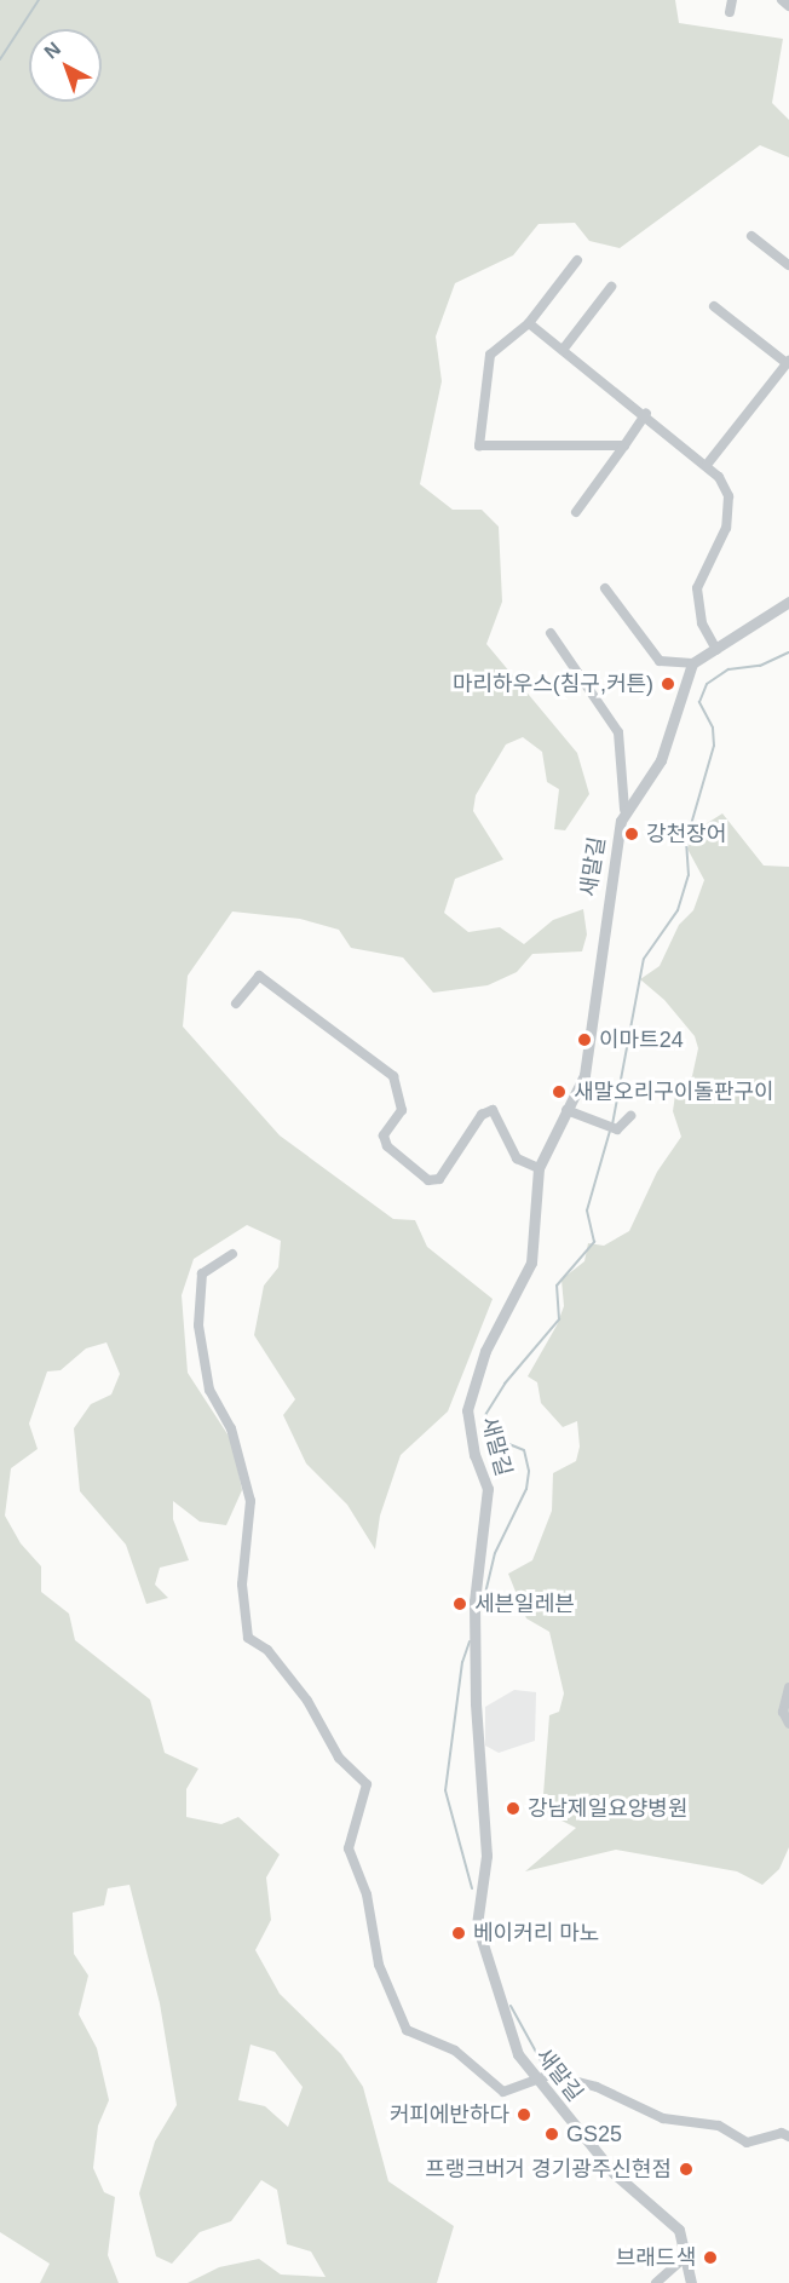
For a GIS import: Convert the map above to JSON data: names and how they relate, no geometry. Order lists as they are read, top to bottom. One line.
{"streets":{"street":["새말길"]},"places":["마리하우스(침구,커튼)","강천장어","이마트24","새말오리구이돌판구이","세븐일레븐","강남제일요양병원","베이커리 마노","커피에반하다","GS25","프랭크버거 경기광주신현점","브래드색"],"north":"top left"}
